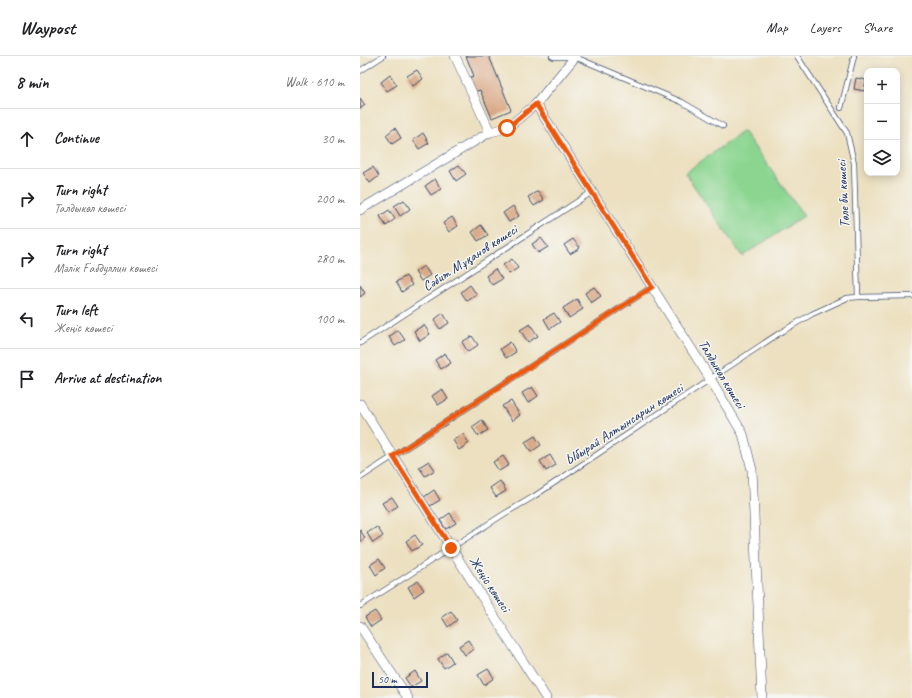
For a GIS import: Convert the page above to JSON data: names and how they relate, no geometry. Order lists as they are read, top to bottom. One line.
{"streets":{"street":["Талдыкөл көшесі","Жеңіс көшесі"],"lane":["Төле би көшесі","Сәбит Мұқанов көшесі","Ыбырай Алтынсарин көшесі"]},"crossings":[["Төле би көшесі","Ыбырай Алтынсарин көшесі"],["Сәбит Мұқанов көшесі","Талдыкөл көшесі"],["Талдыкөл көшесі","Ыбырай Алтынсарин көшесі"],["Ыбырай Алтынсарин көшесі","Жеңіс көшесі"]],"scale_bar":"50 m","page":{"header":"Waypost","nav":["Map","Layers","Share"],"heading":["8 min","Walk · 610 m"],"map_buttons":["+","−"],"list":[["Continue","30 m"],["Turn right","Талдыкөл көшесі","200 m"],["Turn right","Мәлік Ғабдуллин көшесі","280 m"],["Turn left","Жеңіс көшесі","100 m"],"Arrive at destination"],"scale":"50 m"}}
